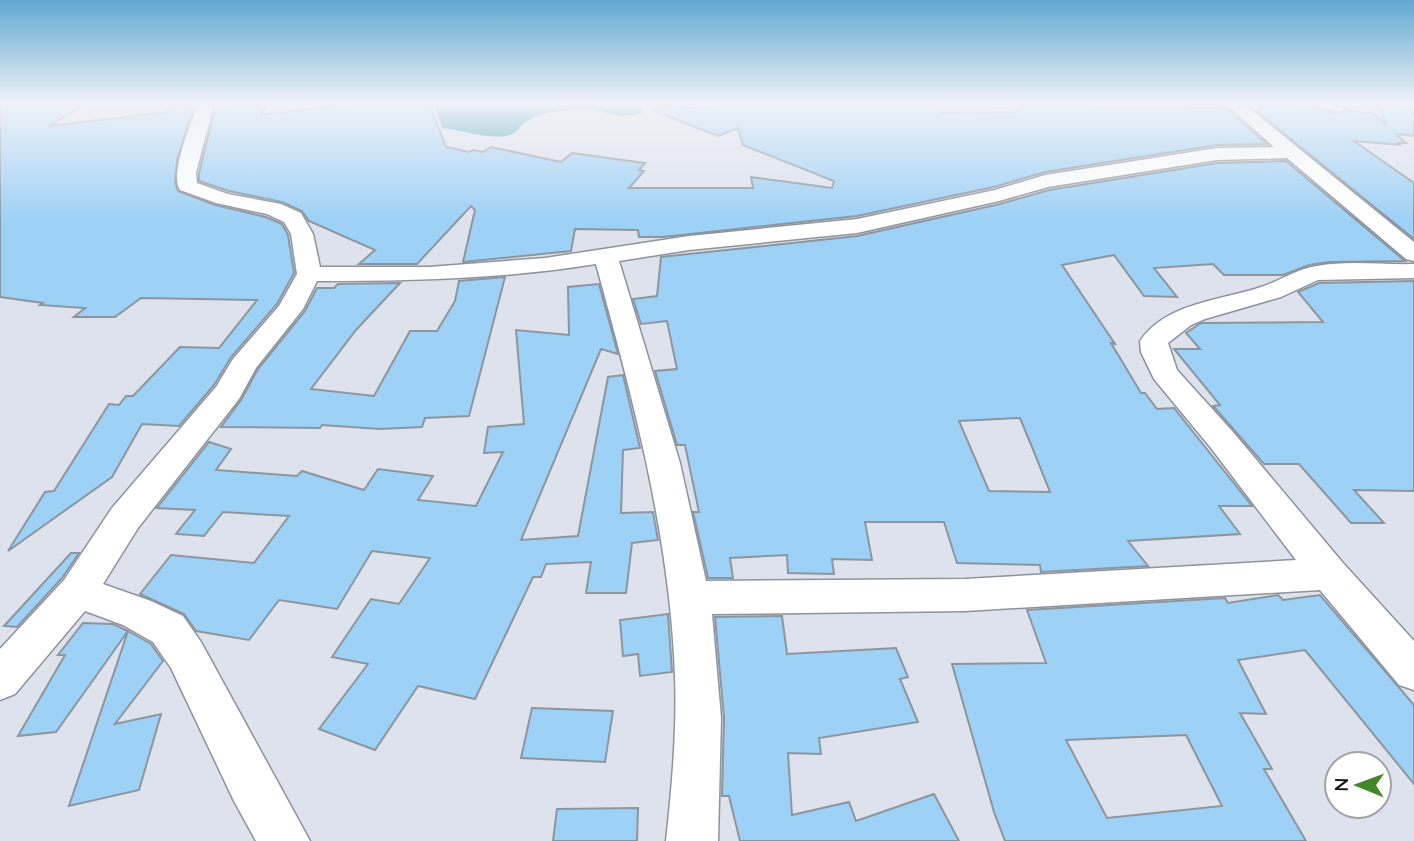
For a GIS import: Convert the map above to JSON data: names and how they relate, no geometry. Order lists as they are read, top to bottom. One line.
{"north":"left"}
